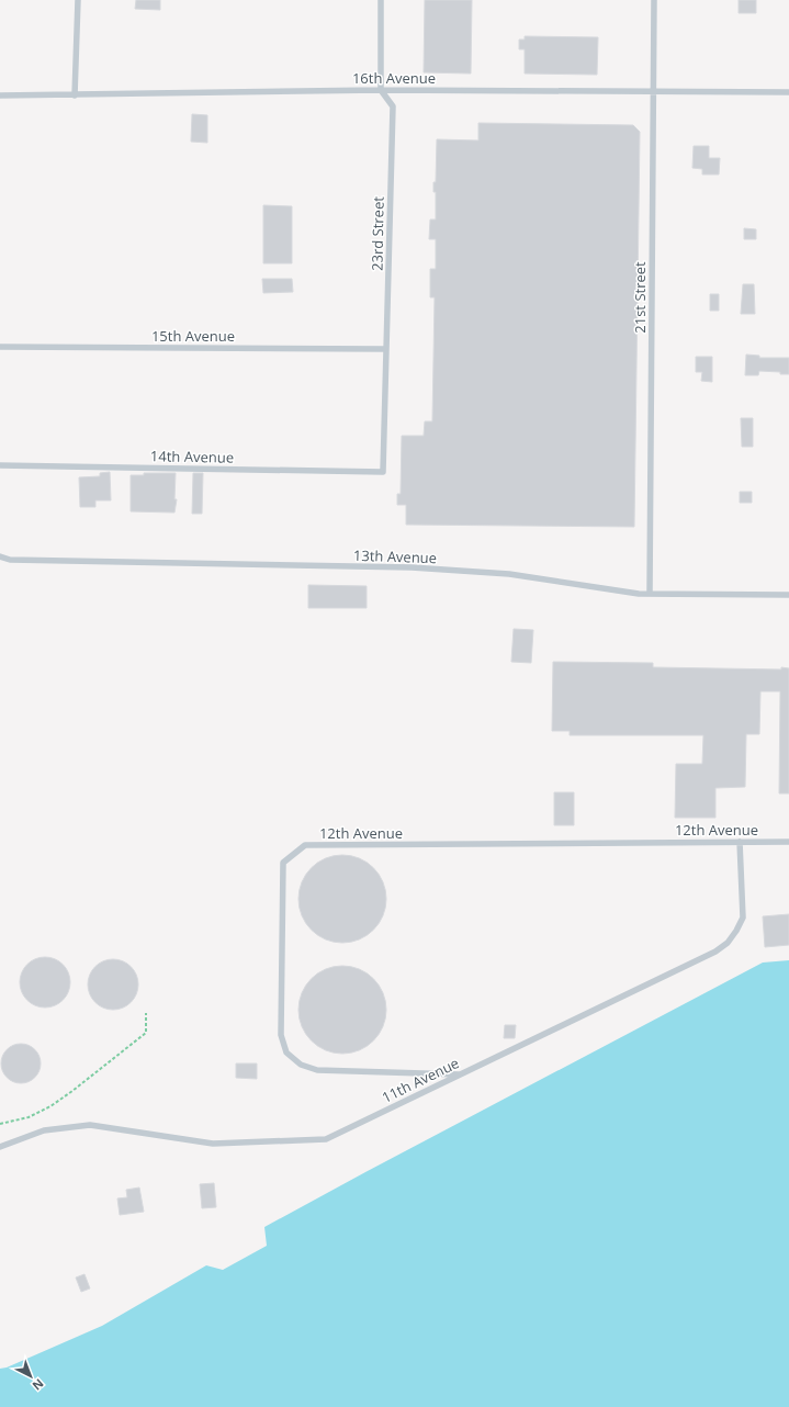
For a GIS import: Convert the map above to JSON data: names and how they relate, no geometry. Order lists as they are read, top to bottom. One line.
{"streets":{"lane":["16th Avenue","23rd Street","21st Street","15th Avenue","14th Avenue","13th Avenue","12th Avenue","11th Avenue"]},"crossings":[["16th Avenue","23rd Street"],["16th Avenue","21st Street"],["23rd Street","15th Avenue"],["23rd Street","14th Avenue"],["21st Street","13th Avenue"],["12th Avenue","11th Avenue"]],"north":"bottom right"}
